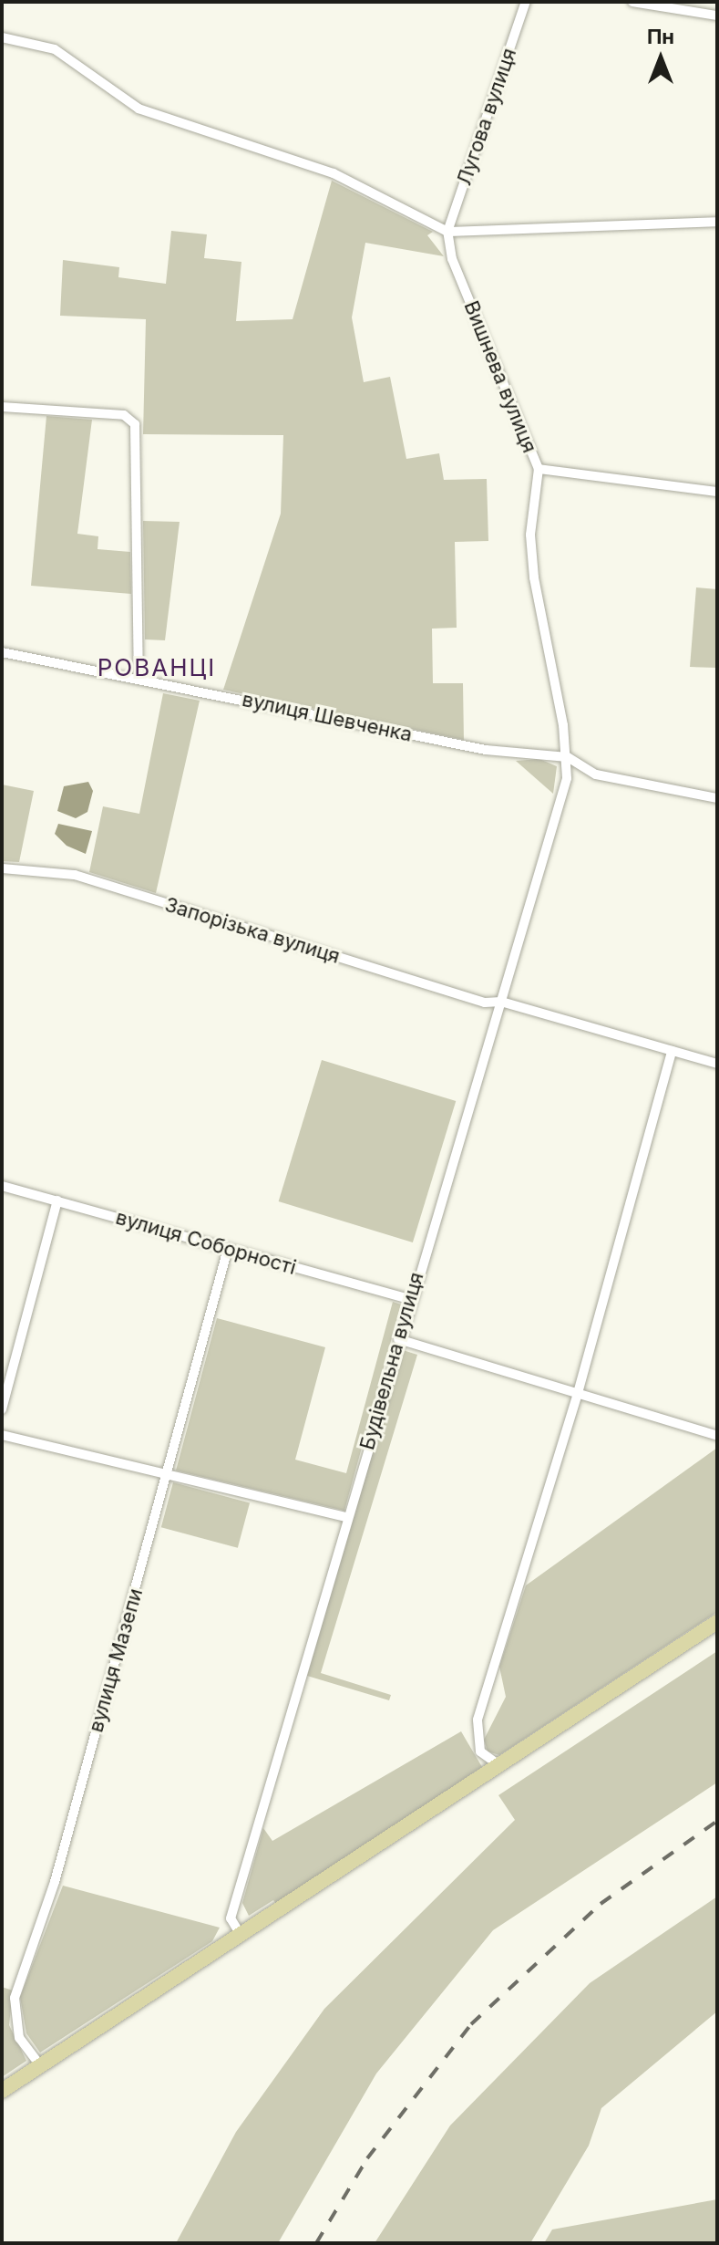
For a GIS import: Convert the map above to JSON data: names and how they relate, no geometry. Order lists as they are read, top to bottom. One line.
{"streets":{"street":["Лугова вулиця","Вишнева вулиця","вулиця Шевченка","Запорізька вулиця","вулиця Соборності","Будівельна вулиця","вулиця Мазепи"]},"crossings":[["Лугова вулиця","Вишнева вулиця"],["Вишнева вулиця","вулиця Шевченка"],["Вишнева вулиця","Запорізька вулиця"],["Вишнева вулиця","Будівельна вулиця"],["Запорізька вулиця","Будівельна вулиця"],["вулиця Соборності","Будівельна вулиця"],["вулиця Соборності","вулиця Мазепи"]],"districts":["РОВАНЦІ"],"north":"top"}
